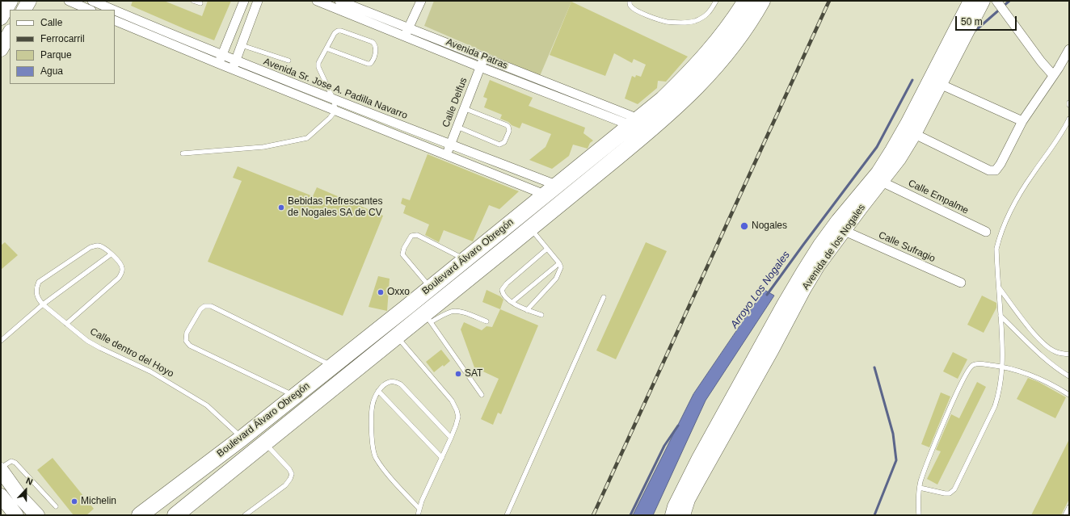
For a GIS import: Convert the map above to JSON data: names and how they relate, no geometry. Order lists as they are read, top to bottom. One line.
{"streets":{"highway":["Boulevard Álvaro Obregón"],"main road":["Avenida de los Nogales"],"street":["Avenida Patras","Avenida Sr. Jose A. Padilla Navarro","Calle Delfus","Calle Empalme","Calle Sufragio"],"lane":["Calle dentro del Hoyo"]},"crossings":[["Avenida Patras","Calle Delfus"],["Avenida Patras","Boulevard Álvaro Obregón"],["Avenida Sr. Jose A. Padilla Navarro","Calle Delfus"],["Avenida Sr. Jose A. Padilla Navarro","Boulevard Álvaro Obregón"],["Calle Empalme","Avenida de los Nogales"],["Avenida de los Nogales","Calle Sufragio"],["Boulevard Álvaro Obregón","Calle dentro del Hoyo"]],"water":["Arroyo Los Nogales"],"places":["Bebidas Refrescantes de Nogales SA de CV","Nogales","Oxxo","SAT","Michelin"],"legend":["Calle","Ferrocarril","Parque","Agua"],"scale_bar":"50 m","north":"top"}
